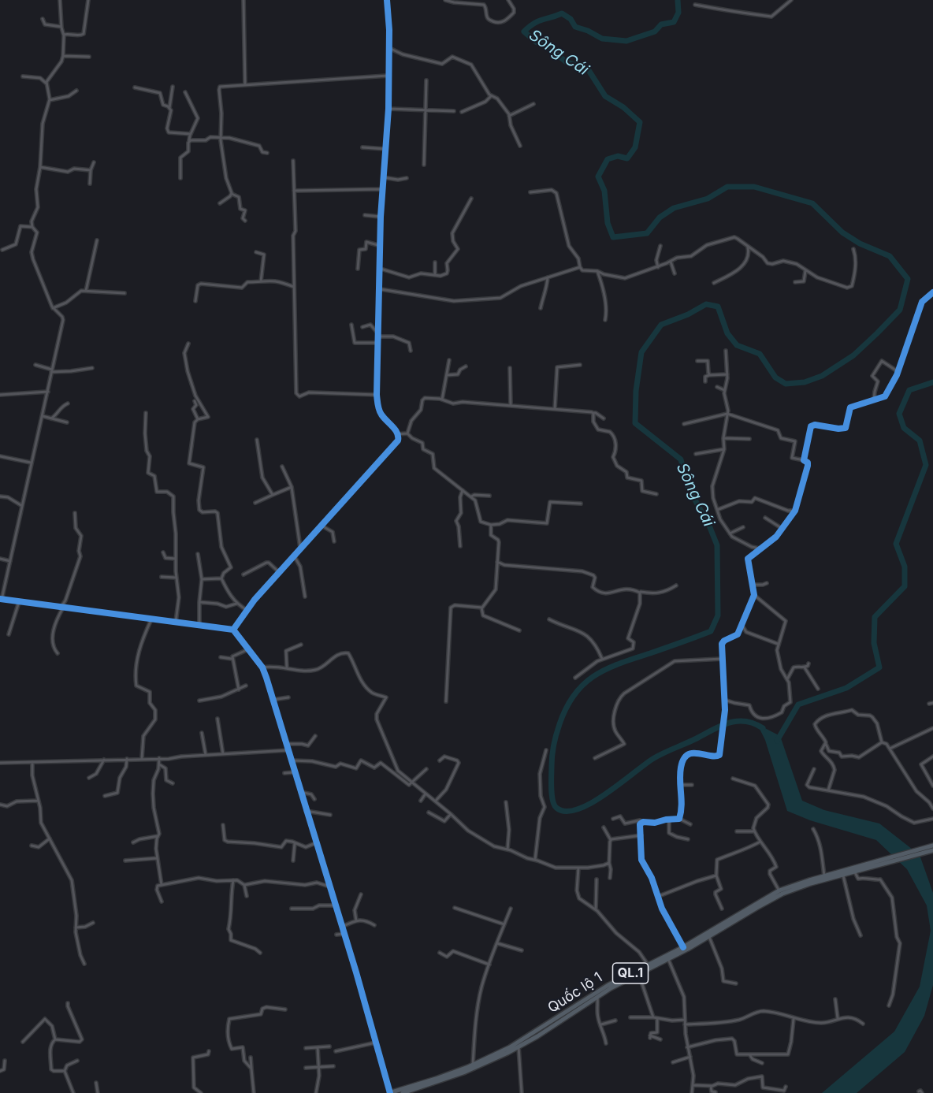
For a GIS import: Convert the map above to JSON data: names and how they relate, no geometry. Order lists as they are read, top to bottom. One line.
{"streets":{"highway":["QL.1","Quốc lộ 1"]},"crossings":[["QL.1","Quốc lộ 1"]],"water":["Sông Cái"]}
